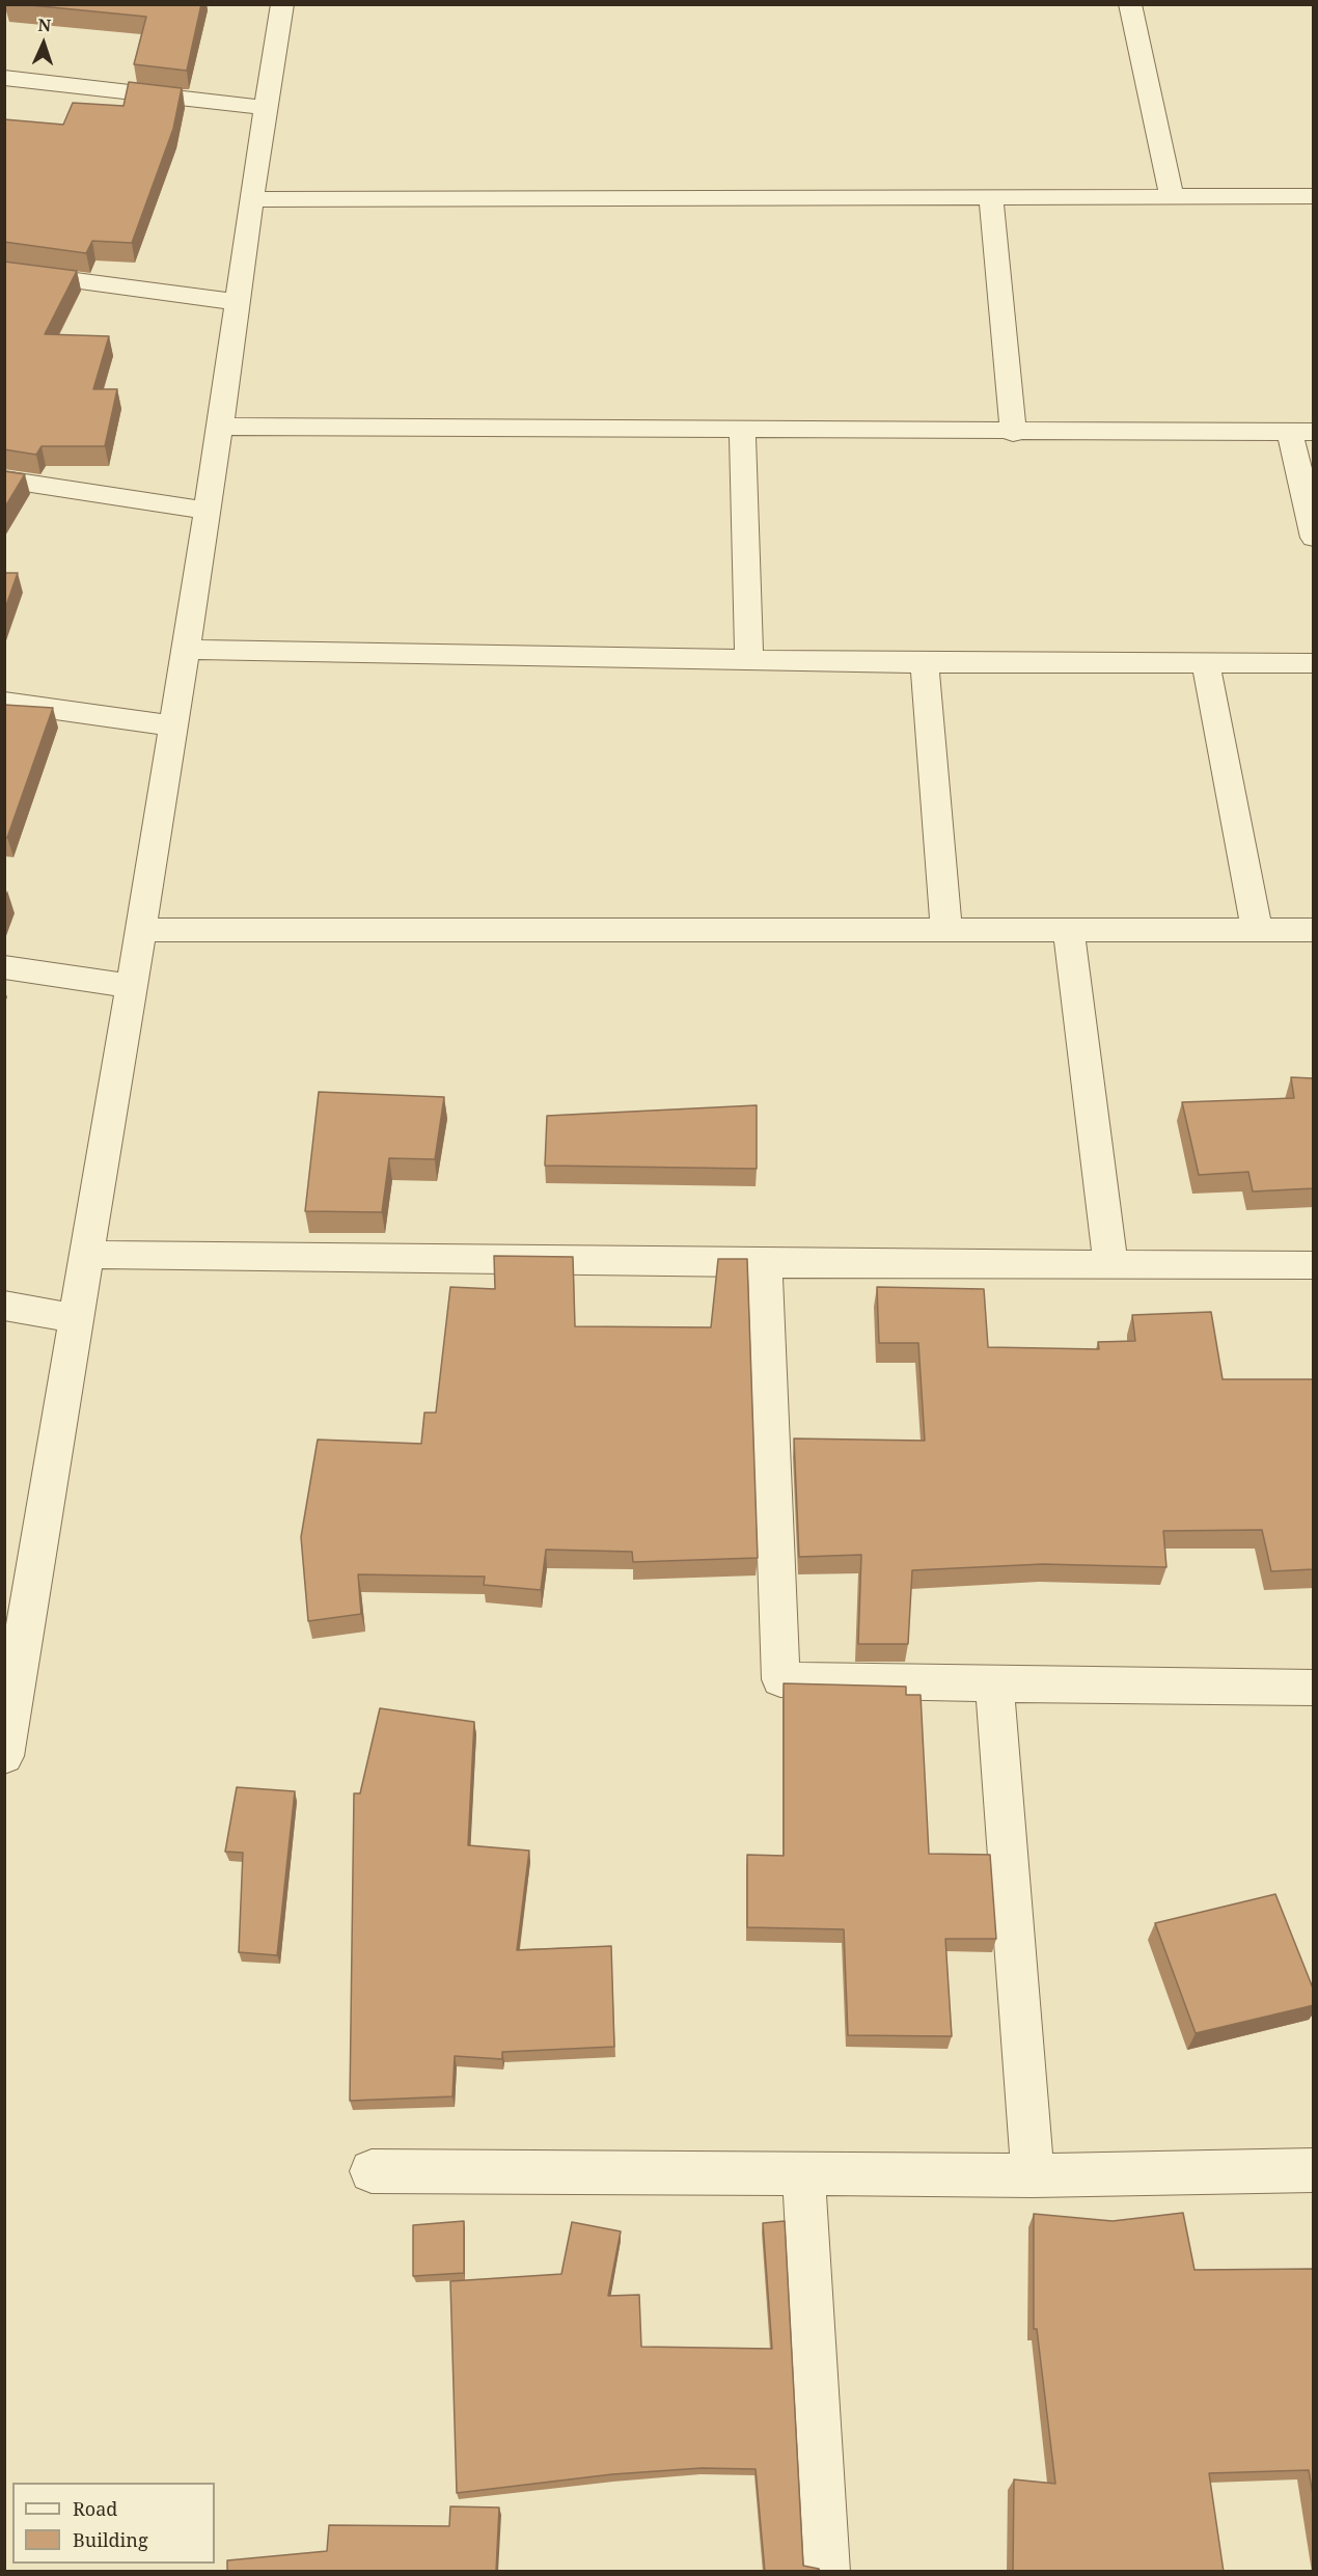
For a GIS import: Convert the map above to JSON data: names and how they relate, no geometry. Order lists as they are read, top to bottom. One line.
{"legend":["Road","Building"],"north":"top"}
